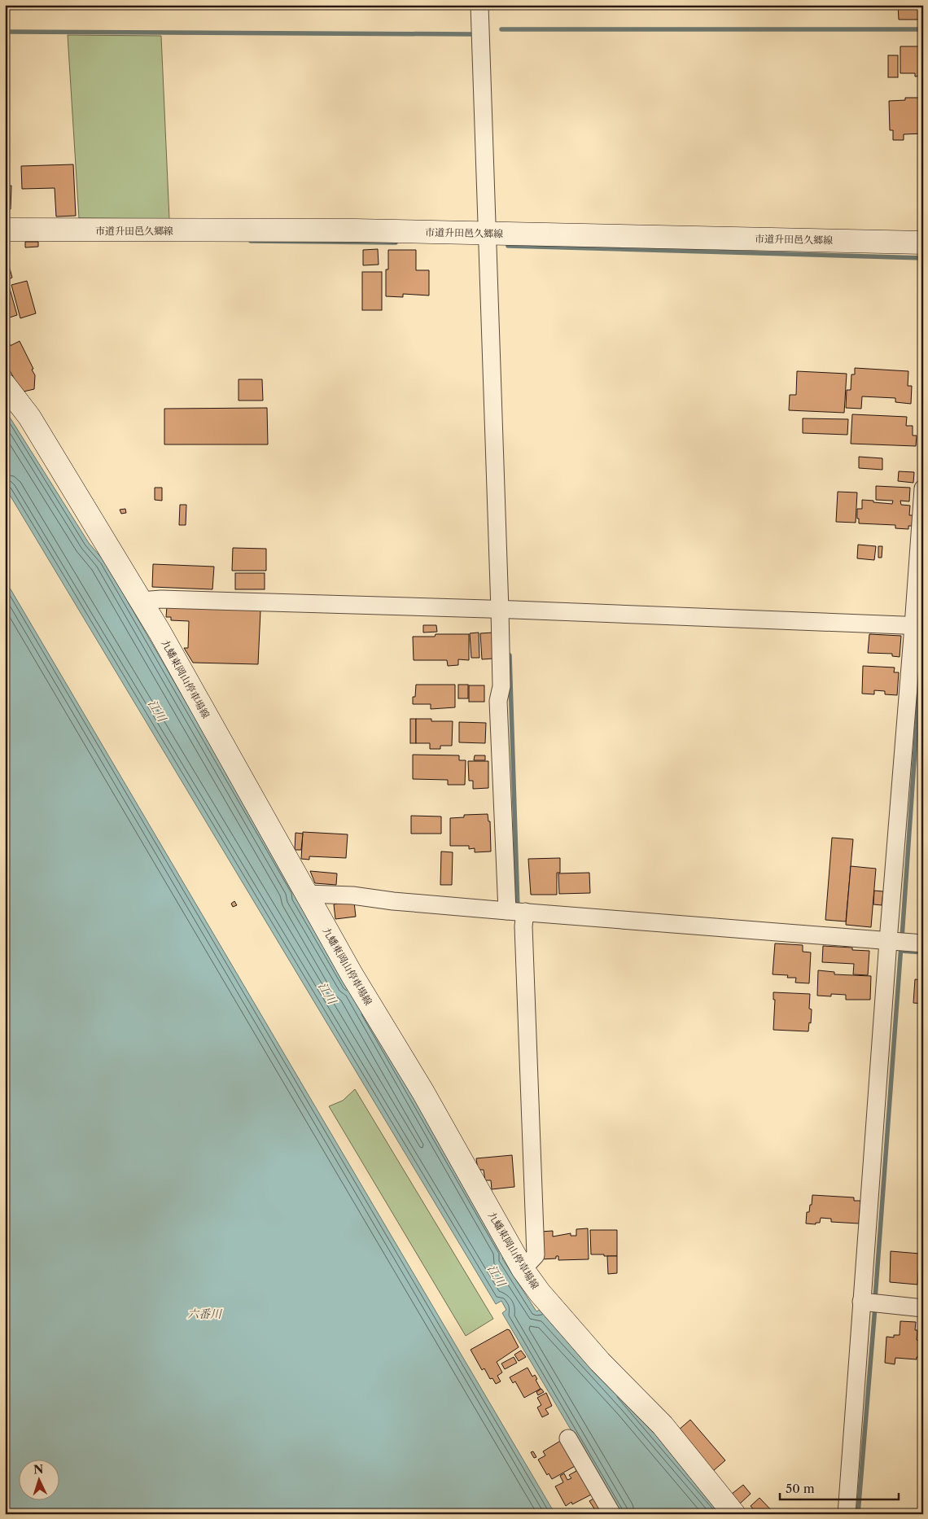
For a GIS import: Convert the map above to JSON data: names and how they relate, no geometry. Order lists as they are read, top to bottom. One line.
{"streets":{"main road":["市道升田邑久郷線","九蟠東岡山停車場線"]},"water":["江川","六番川"],"scale_bar":"50 m","north":"top"}
